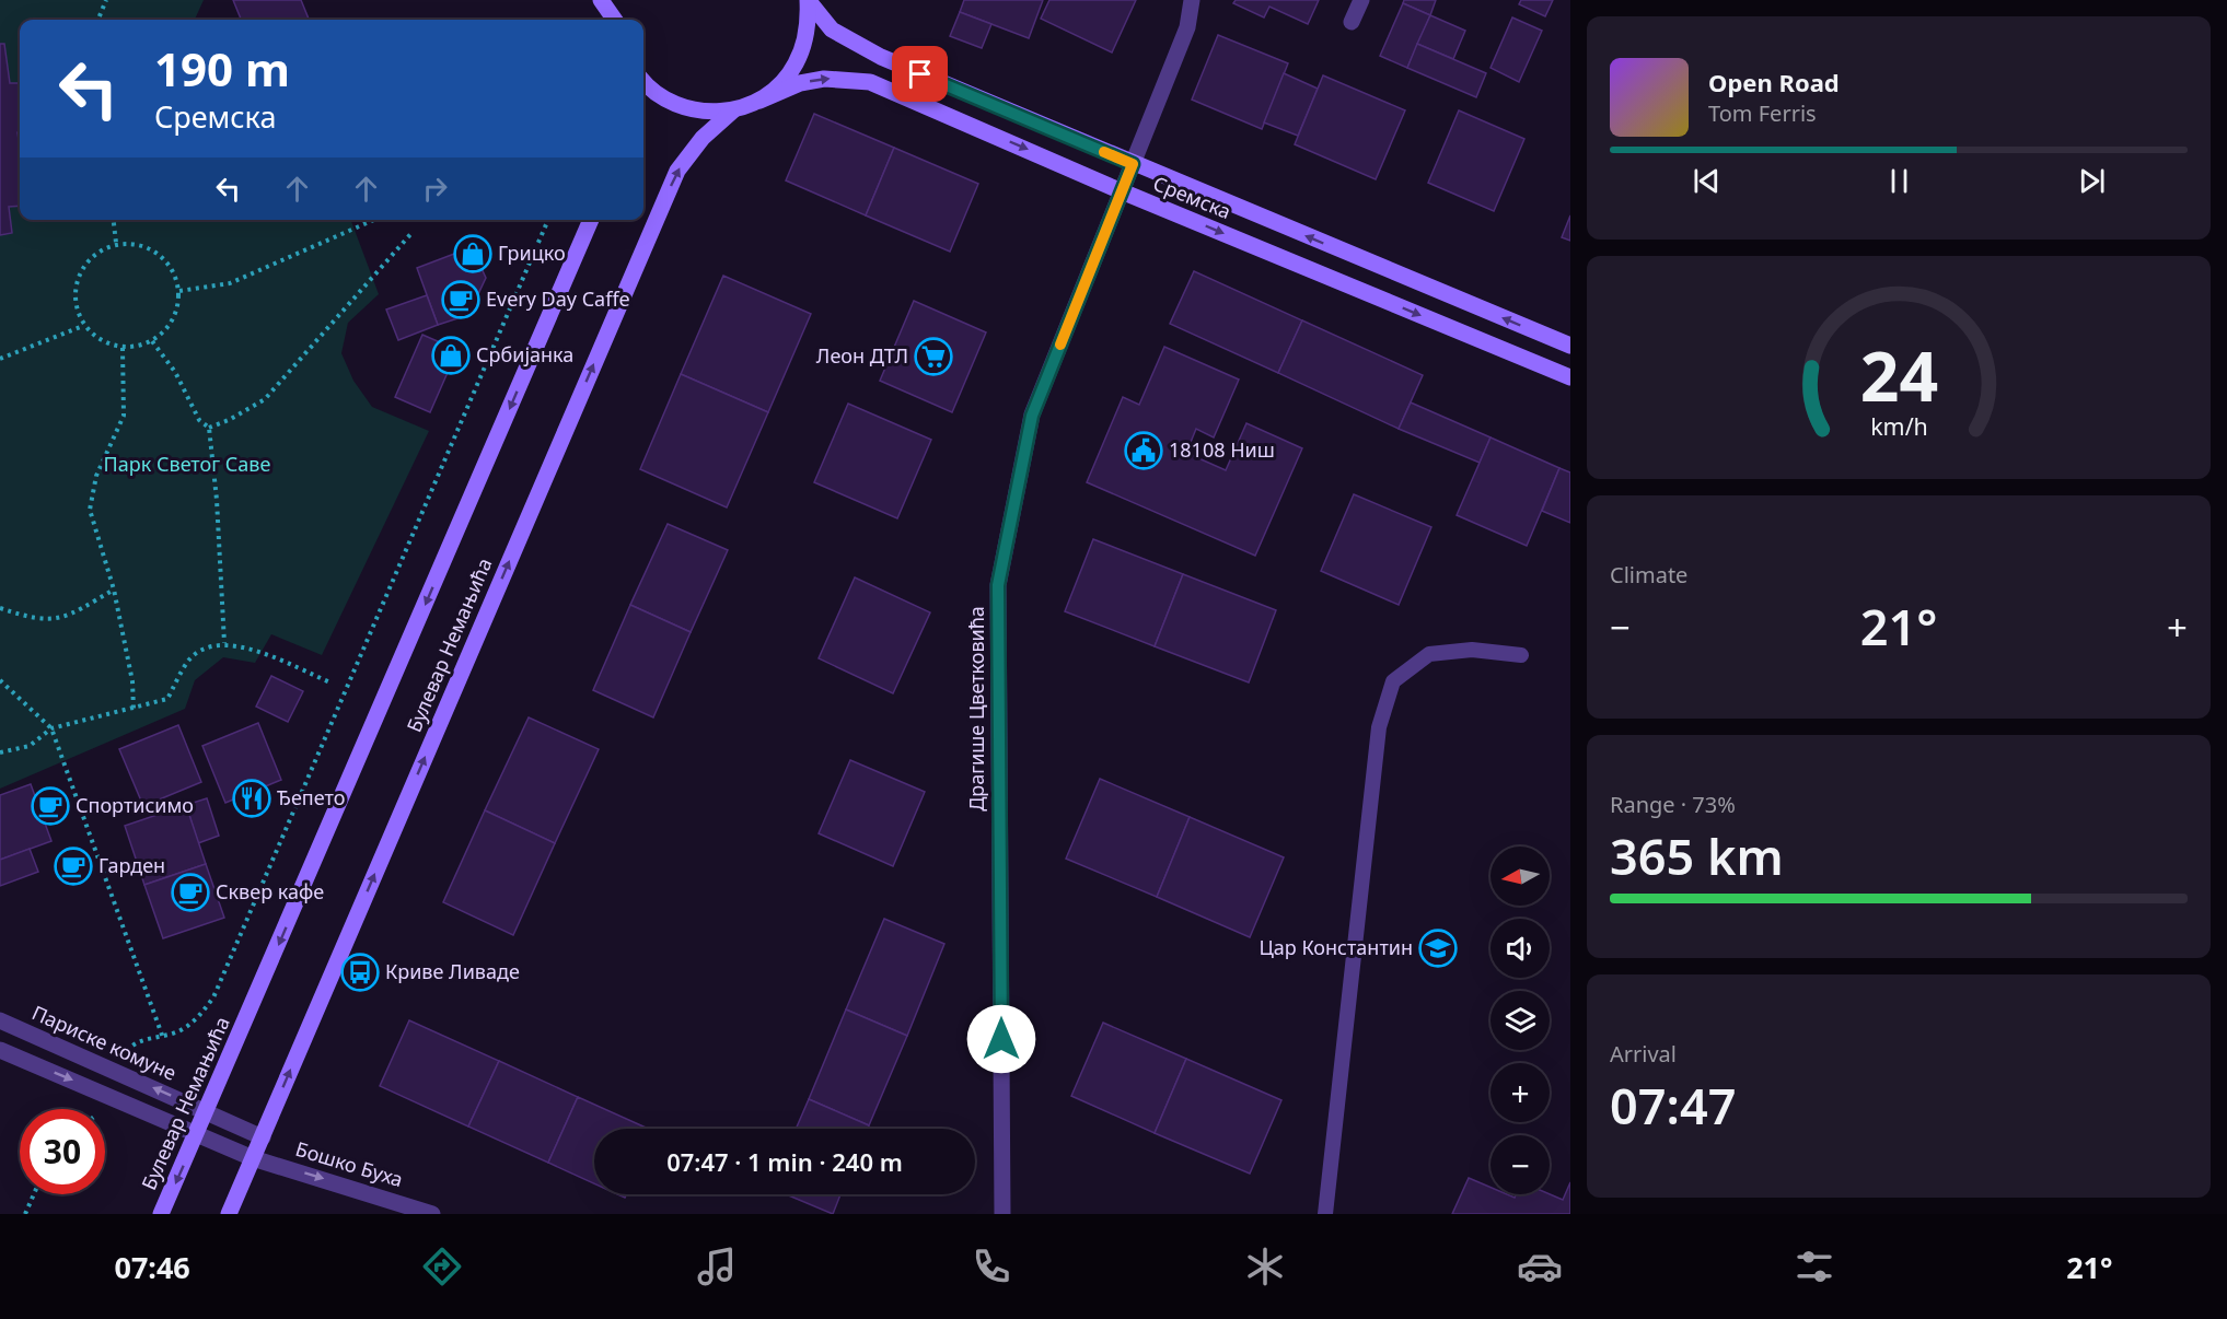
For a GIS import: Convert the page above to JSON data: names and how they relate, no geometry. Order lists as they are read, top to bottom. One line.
{"streets":{"street":["Сремска","Булевар Немањића","Драгише Цветковића","Париске комуне","Бошко Буха"]},"crossings":[["Сремска","Булевар Немањића"],["Сремска","Драгише Цветковића"],["Булевар Немањића","Париске комуне"],["Булевар Немањића","Бошко Буха"]],"one_way":["Бошко Буха"],"parks":["Парк Светог Саве"],"places":{"shop":["Грицко","Србијанка"],"cafe":["Every Day Caffe","Спортисимо","Гарден","Сквер кафе"],"supermarket":["Леон ДТЛ"],"public building":["18108 Ниш"],"restaurant":["Ђепето"],"school or university":["Цар Константин"],"bus stop":["Криве Ливаде"]},"north":"left","page":{"turn":["190 m","Сремска"],"song":["Open Road","Tom Ferris"],"tile":["Climate",["Range · 73%","365 km"],["Arrival","07:47"]],"heat":["−","21°","+"],"map_buttons":["+","−"],"limit":"30","trip":"07:47 · 1 min · 240 m","tabs":["07:46","21°"],"gauge":["24","km/h"]}}
